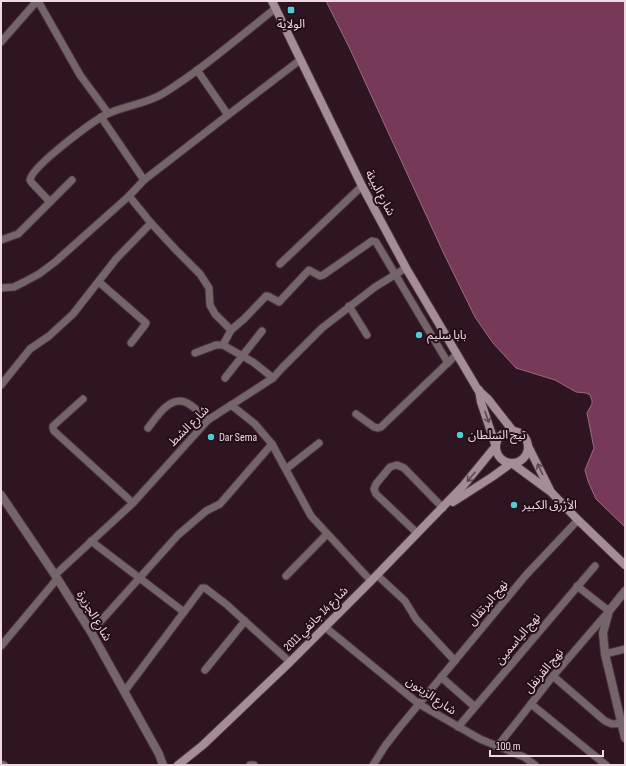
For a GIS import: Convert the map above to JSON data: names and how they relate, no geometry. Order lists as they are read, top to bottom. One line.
{"streets":{"main road":["شارع البيئة","شارع 14 جانفي 2011"],"street":["شارع الشط","نهج البرتقال","شارع الجزيرة","نهج الياسمين","نهج القرنفل","شارع الزيتون"]},"crossings":[["شارع البيئة","شارع الشط"],["شارع البيئة","شارع 14 جانفي 2011"],["شارع الشط","شارع الجزيرة"],["نهج البرتقال","شارع الزيتون"],["شارع 14 جانفي 2011","شارع الزيتون"],["نهج الياسمين","شارع الزيتون"],["نهج القرنفل","شارع الزيتون"]],"places":{"transit":["الولاية"],"other":["بابا سليم","تيج السلطان","Dar Sema","الأزرق الكبير"]},"scale_bar":"100 m"}
